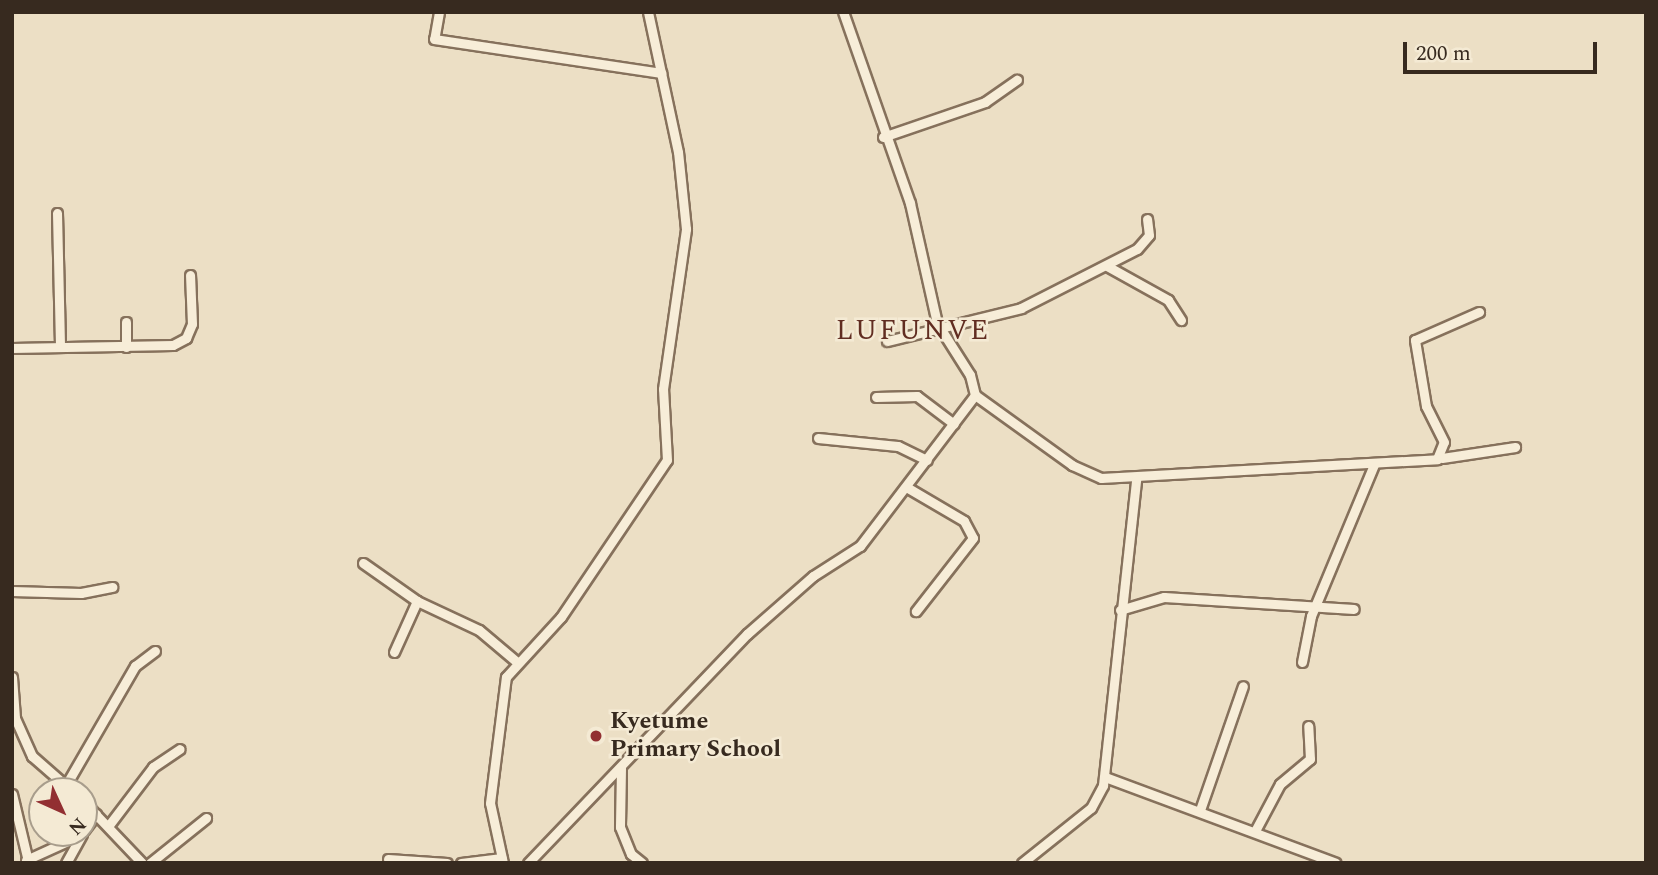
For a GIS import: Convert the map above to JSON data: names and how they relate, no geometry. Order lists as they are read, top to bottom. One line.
{"districts":["LUFUNVE"],"places":["Kyetume Primary School"],"scale_bar":"200 m","north":"bottom right"}
